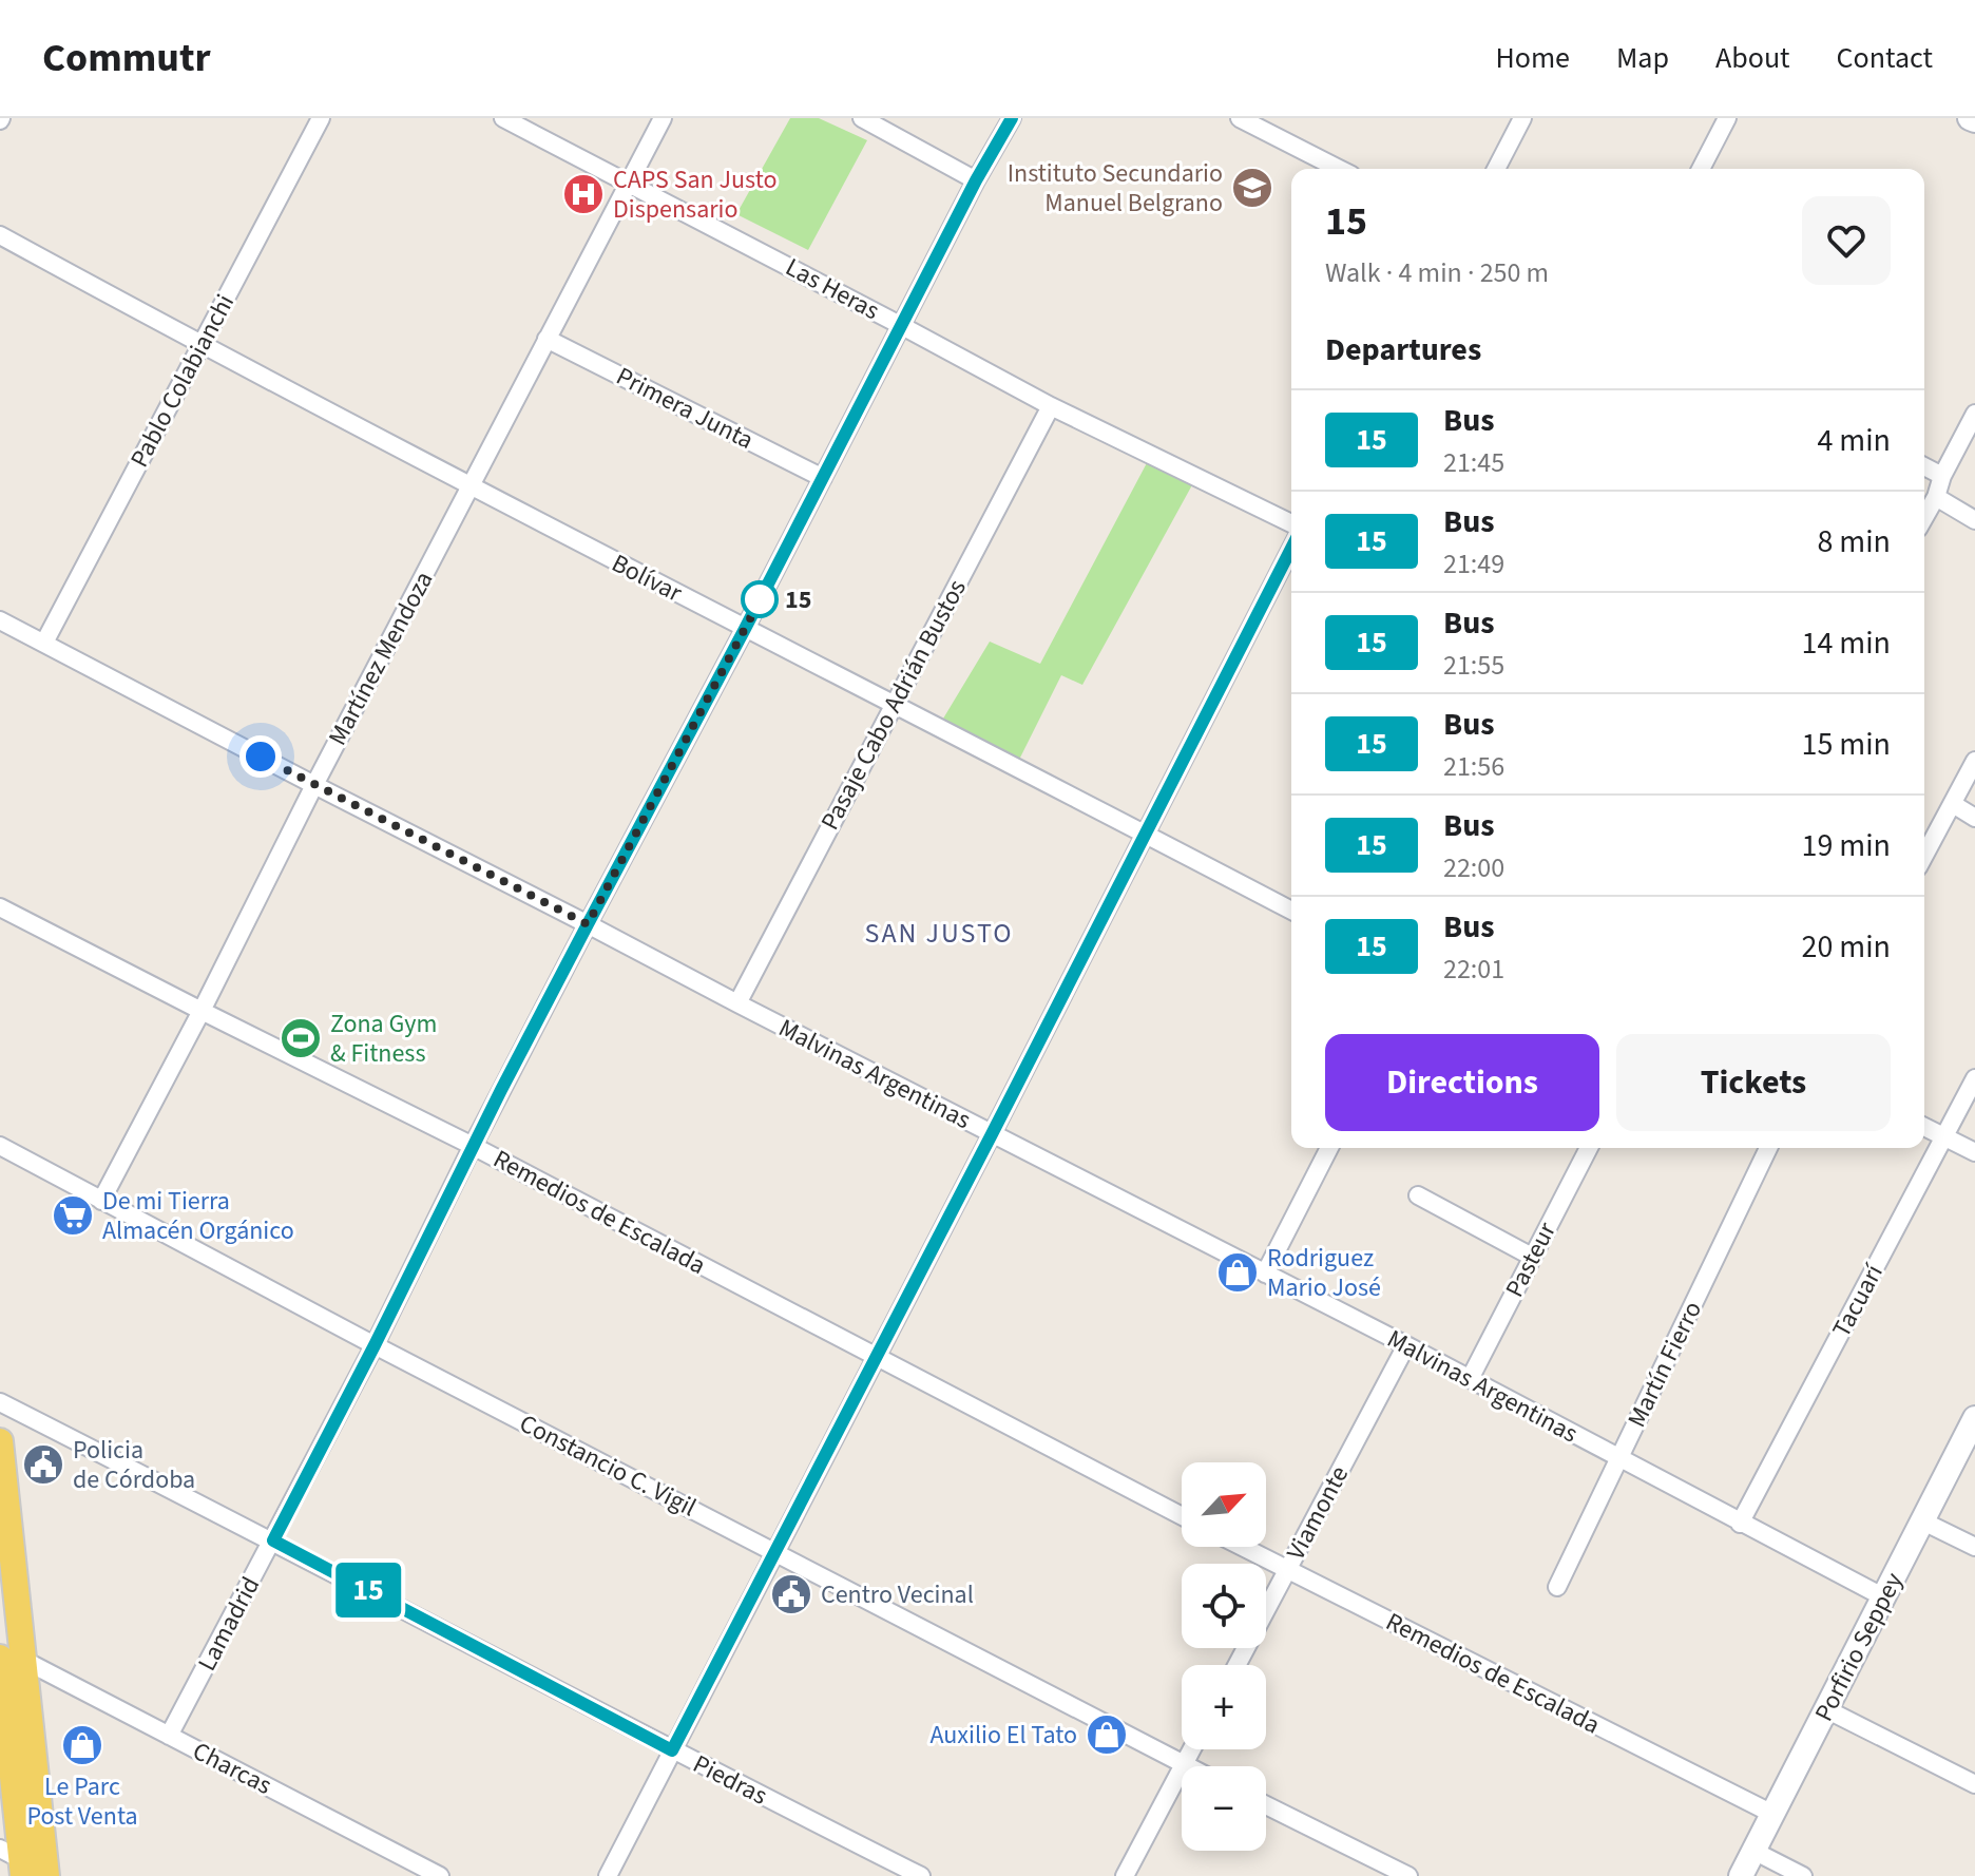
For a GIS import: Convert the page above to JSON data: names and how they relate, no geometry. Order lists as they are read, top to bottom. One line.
{"streets":{"main road":["Porfirio Seppey"],"street":["Las Heras","Pablo Colabianchi","Primera Junta","Bolívar","Martínez Mendoza","Pasaje Cabo Adrián Bustos","Malvinas Argentinas","Remedios de Escalada","Pasteur","Tacuarí","Martín Fierro","Constancio C. Vigil","Viamonte","Lamadrid","Charcas","Piedras"]},"crossings":[["Las Heras","Martínez Mendoza"],["Las Heras","Pasaje Cabo Adrián Bustos"],["Las Heras","Lamadrid"],["Pablo Colabianchi","Bolívar"],["Pablo Colabianchi","Malvinas Argentinas"],["Primera Junta","Martínez Mendoza"],["Primera Junta","Lamadrid"],["Bolívar","Martínez Mendoza"],["Bolívar","Pasaje Cabo Adrián Bustos"],["Bolívar","Lamadrid"],["Martínez Mendoza","Malvinas Argentinas"],["Martínez Mendoza","Remedios de Escalada"],["Martínez Mendoza","Constancio C. Vigil"],["Pasaje Cabo Adrián Bustos","Malvinas Argentinas"],["Malvinas Argentinas","Pasteur"],["Malvinas Argentinas","Tacuarí"],["Malvinas Argentinas","Martín Fierro"],["Malvinas Argentinas","Viamonte"],["Malvinas Argentinas","Lamadrid"],["Malvinas Argentinas","Porfirio Seppey"],["Remedios de Escalada","Viamonte"],["Remedios de Escalada","Lamadrid"],["Remedios de Escalada","Porfirio Seppey"],["Constancio C. Vigil","Lamadrid"],["Lamadrid","Charcas"],["Lamadrid","Piedras"]],"districts":["SAN JUSTO"],"places":{"school or university":["Instituto Secundario Manuel Belgrano"],"hospital":["CAPS San Justo Dispensario"],"other":["15"],"sports":["Zona Gym & Fitness"],"supermarket":["De mi Tierra Almacén Orgánico"],"shop":["Rodriguez Mario José","Auxilio El Tato","Le Parc Post Venta"],"public building":["Policia de Córdoba","Centro Vecinal"]},"lines":["bus line 15"],"north":"top right","page":{"header":"Commutr","nav":["Home","Map","About","Contact"],"on_map":"15","heading":[["15","Walk · 4 min · 250 m"],"Departures"],"list":[{"mark":"15","name":"Bus","note":"21:45","value":"4 min"},{"mark":"15","name":"Bus","note":"21:49","value":"8 min"},{"mark":"15","name":"Bus","note":"21:55","value":"14 min"},{"mark":"15","name":"Bus","note":"21:56","value":"15 min"},{"mark":"15","name":"Bus","note":"22:00","value":"19 min"},{"mark":"15","name":"Bus","note":"22:01","value":"20 min"}],"buttons":["Directions","Tickets"],"map_buttons":["+","−"]}}
